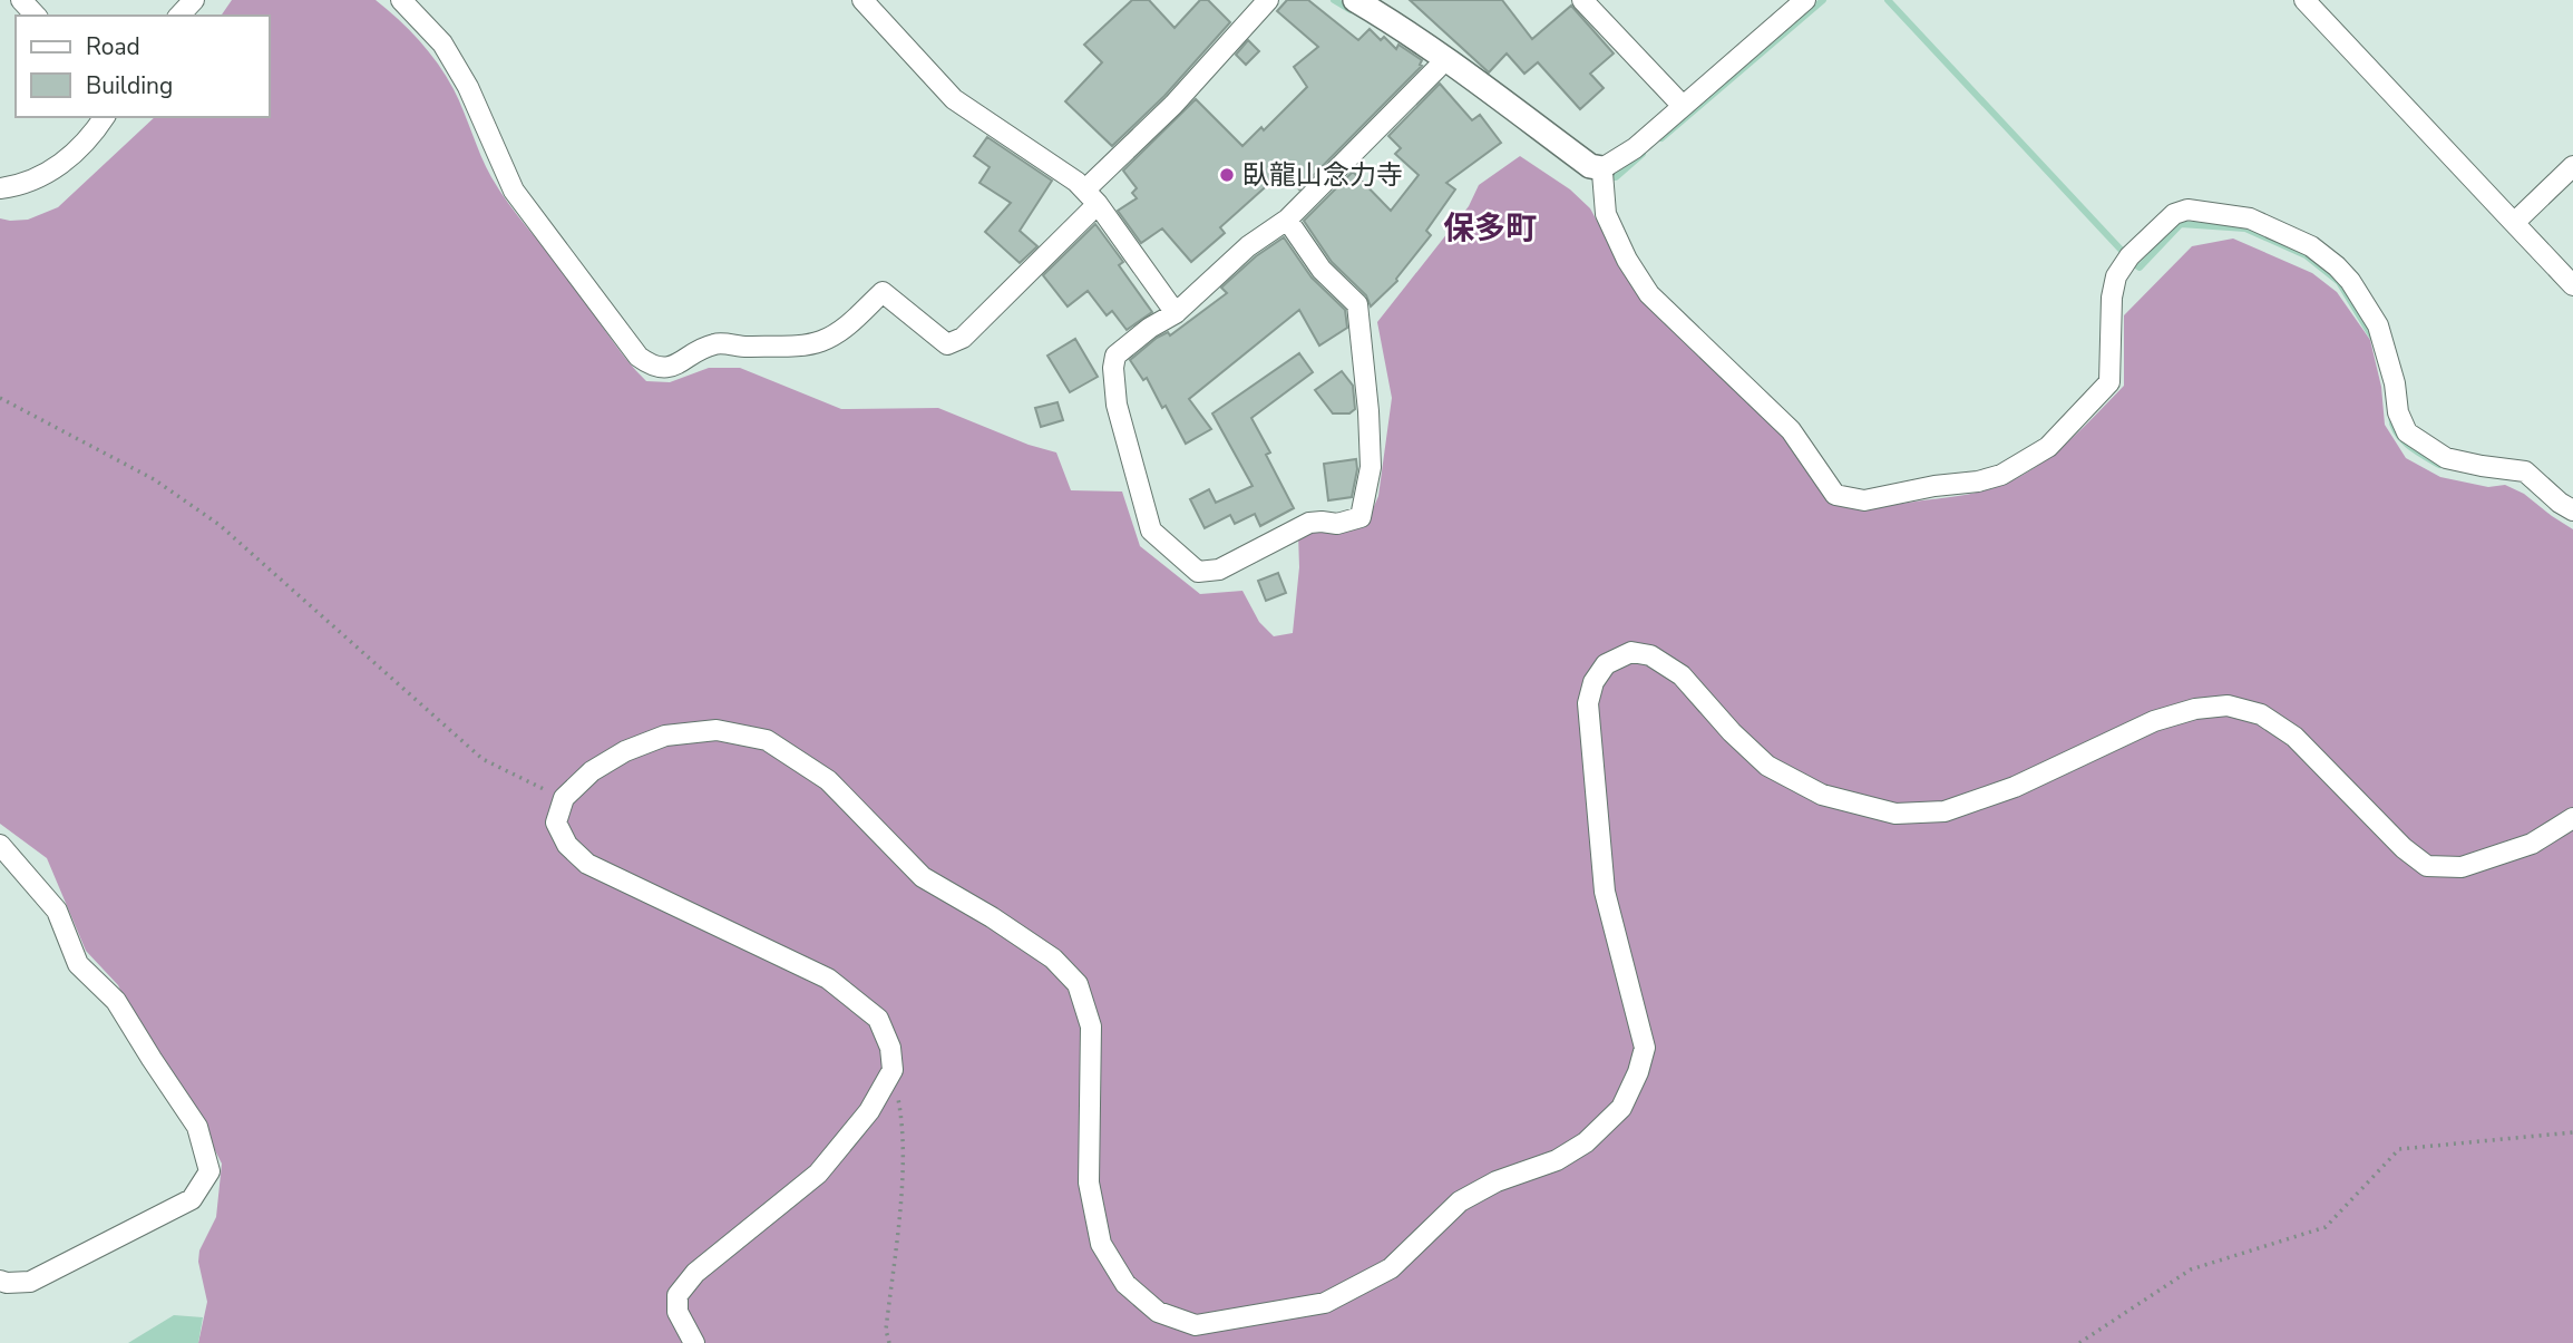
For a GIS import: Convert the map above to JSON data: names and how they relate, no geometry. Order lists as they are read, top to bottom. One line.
{"districts":["保多町"],"places":["臥龍山念力寺"],"legend":["Road","Building"]}
